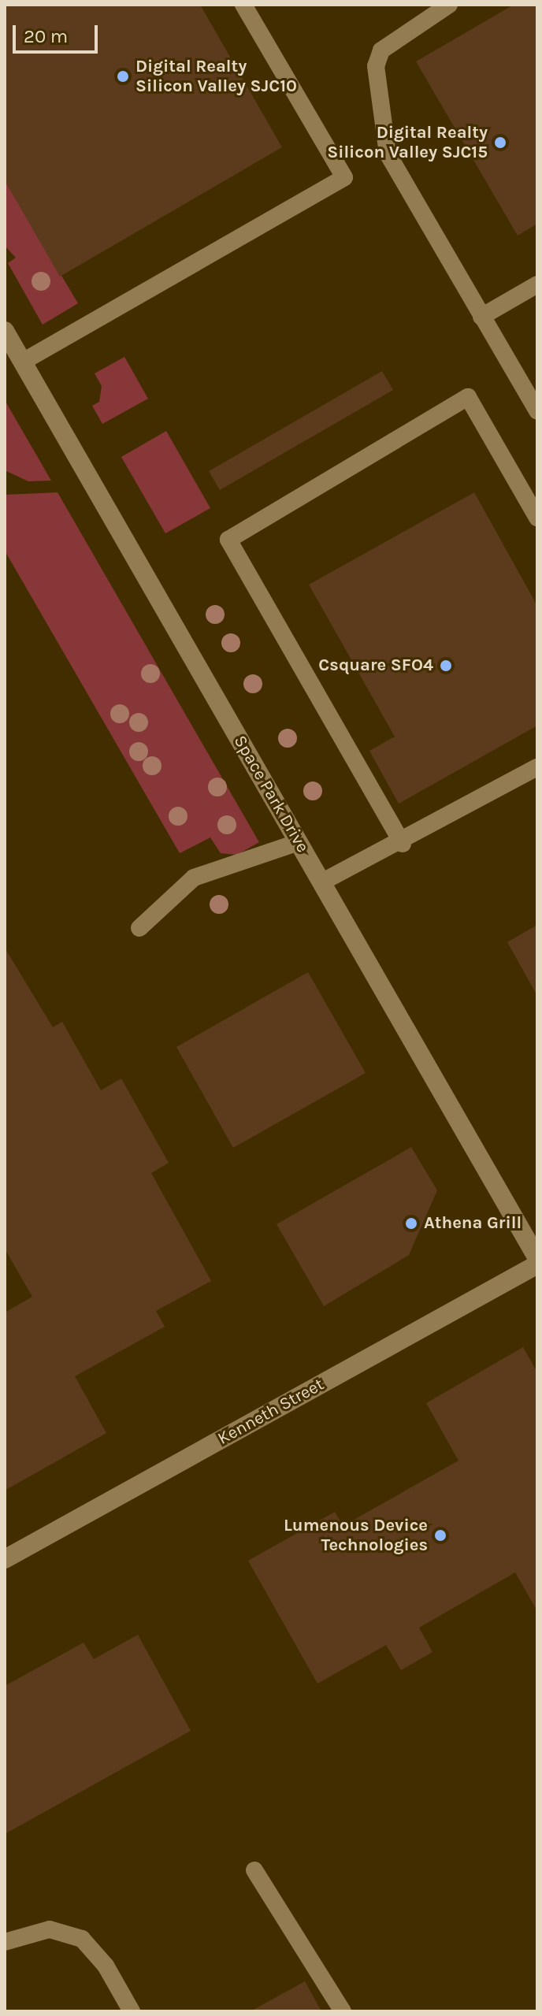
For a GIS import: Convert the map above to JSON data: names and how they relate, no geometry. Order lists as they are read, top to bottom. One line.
{"streets":{"street":["Space Park Drive","Kenneth Street"]},"places":["Digital Realty Silicon Valley SJC10","Digital Realty Silicon Valley SJC15","Csquare SFO4","Athena Grill","Lumenous Device Technologies"],"scale_bar":"20 m"}
